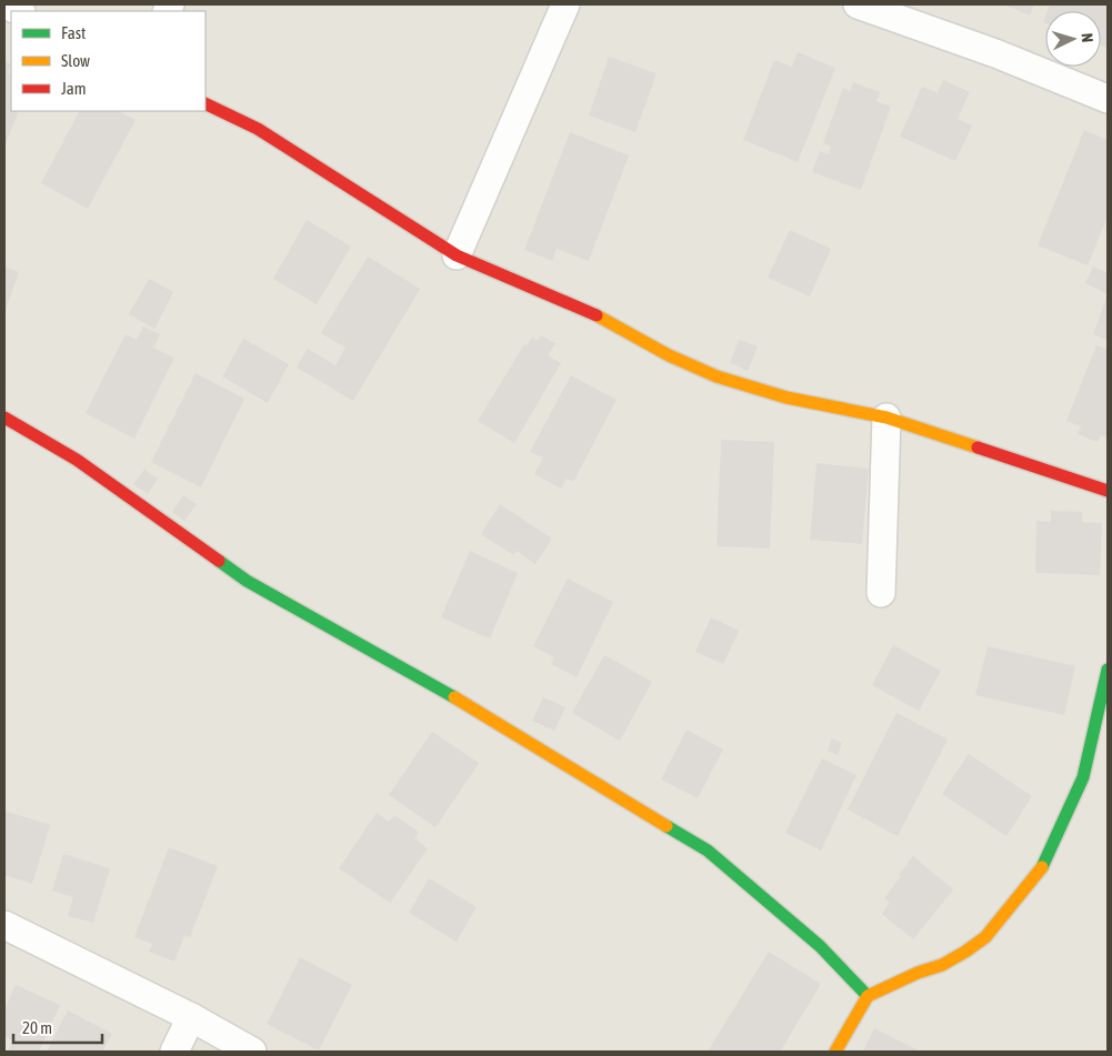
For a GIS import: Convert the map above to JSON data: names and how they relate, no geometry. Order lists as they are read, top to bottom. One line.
{"legend":["Fast","Slow","Jam"],"scale_bar":"20 m","north":"right"}
